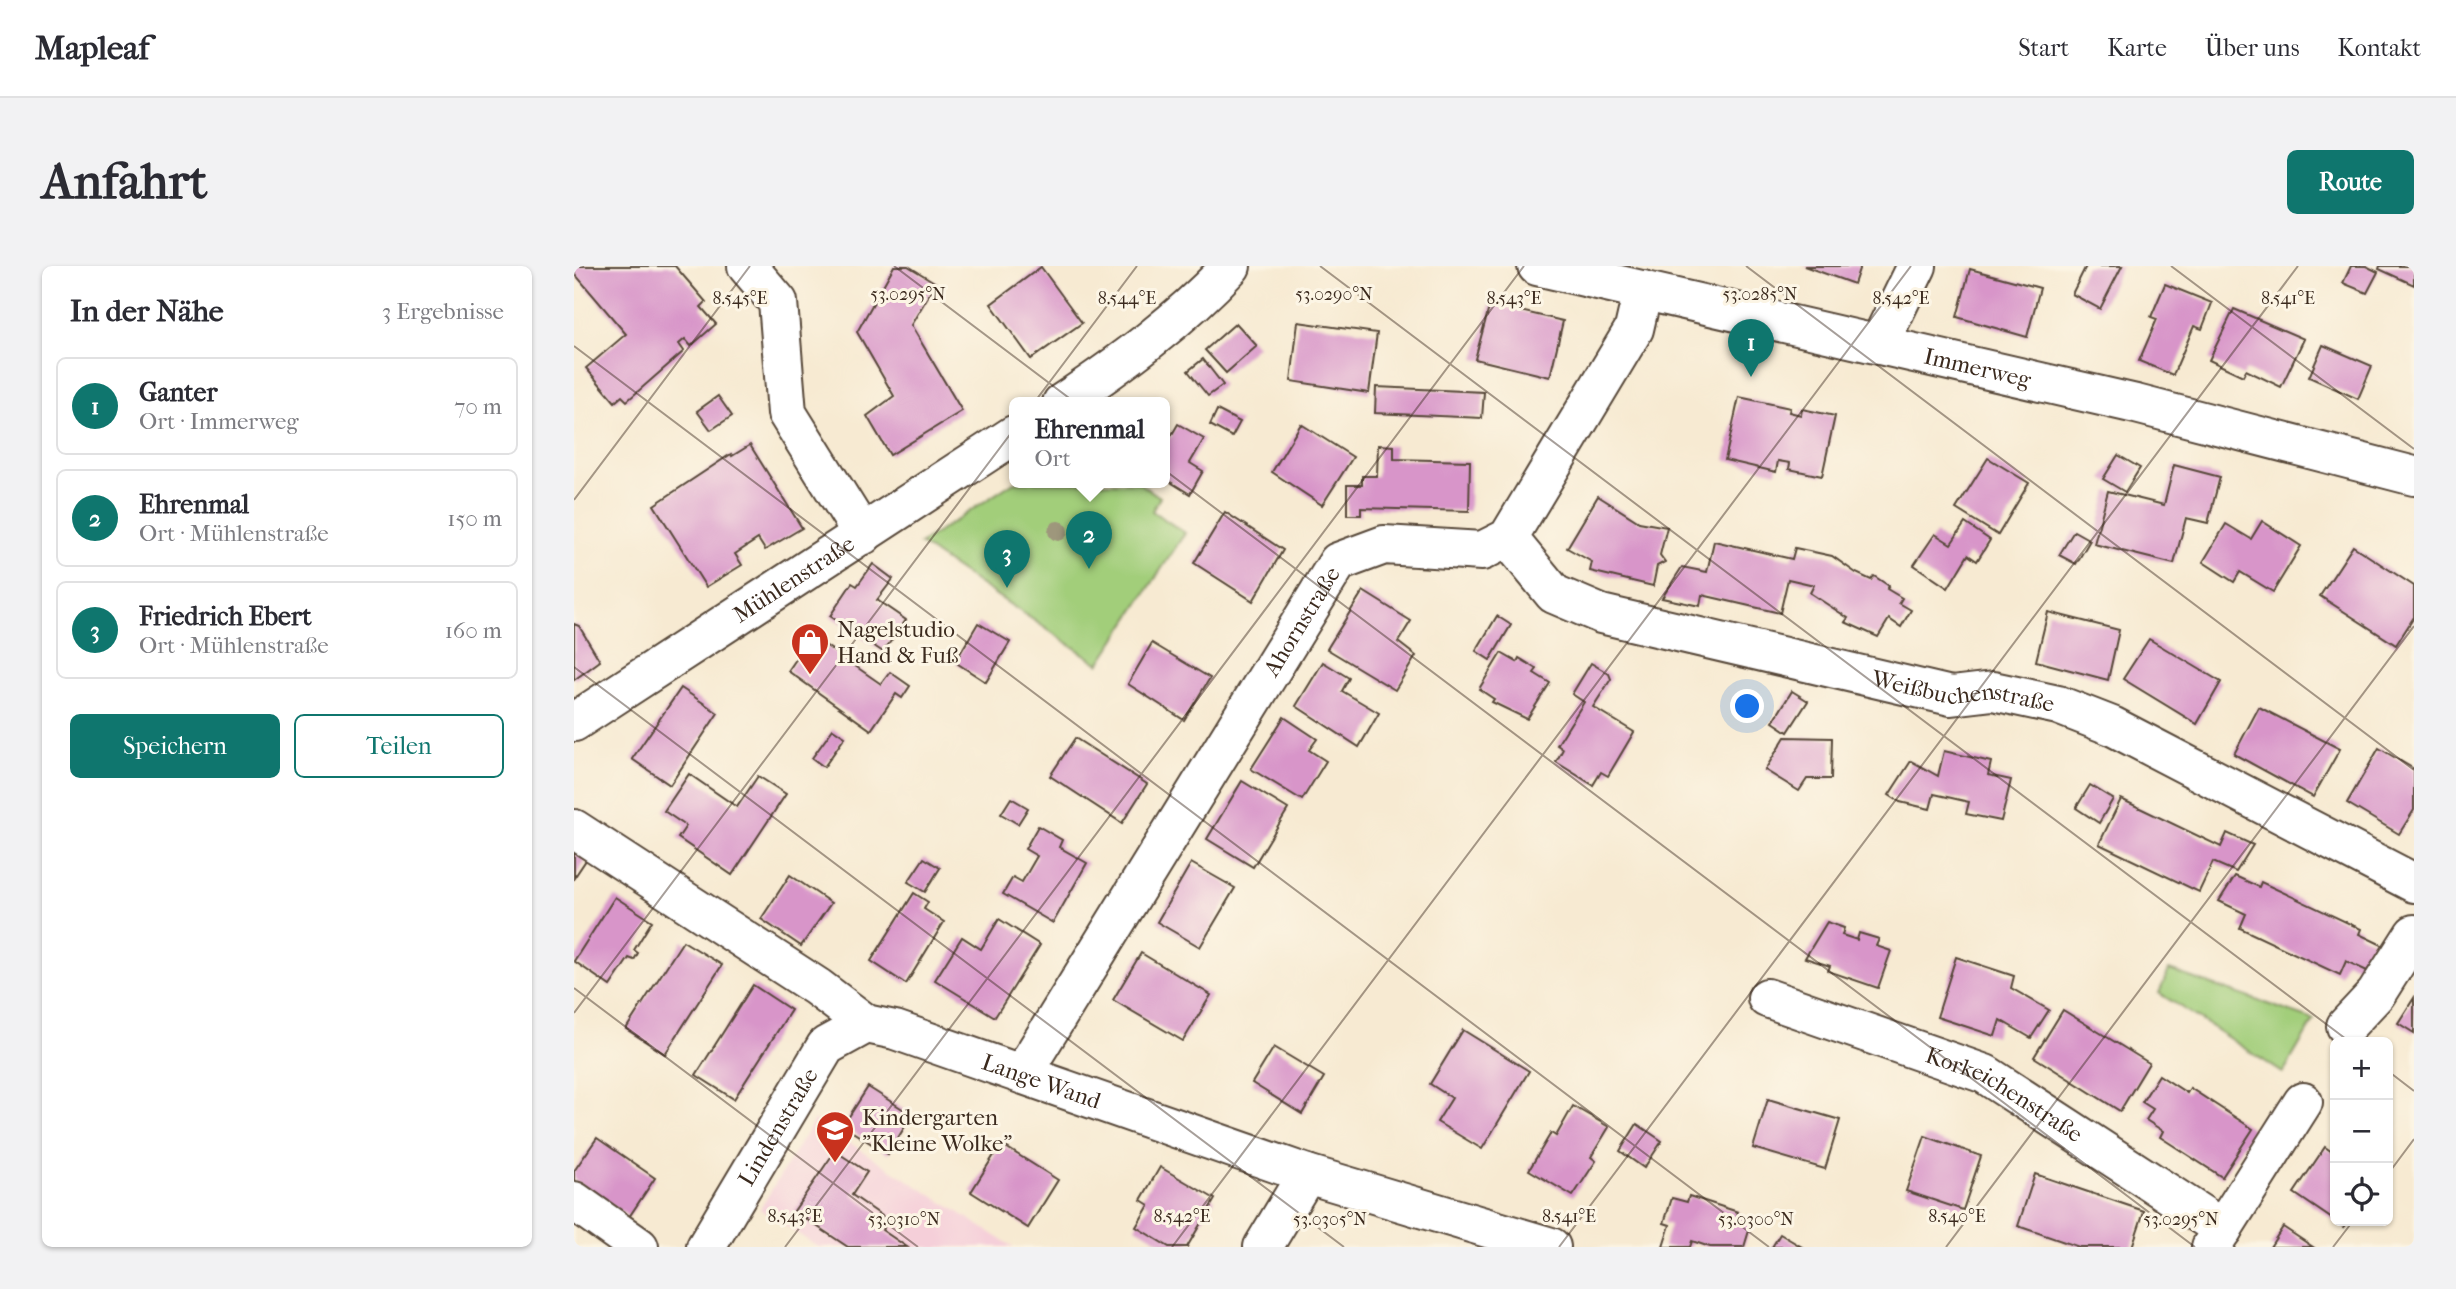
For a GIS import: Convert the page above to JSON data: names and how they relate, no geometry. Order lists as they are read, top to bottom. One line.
{"streets":{"street":["Immerweg","Mühlenstraße","Ahornstraße","Weißbuchenstraße","Lange Wand","Korkeichenstraße","Lindenstraße"]},"crossings":[["Ahornstraße","Weißbuchenstraße"],["Ahornstraße","Lange Wand"],["Lange Wand","Lindenstraße"]],"places":{"shop":["Nagelstudio Hand & Fuß"],"school or university":["Kindergarten \"Kleine Wolke\""]},"page":{"header":"Mapleaf","nav":["Start","Karte","Über uns","Kontakt"],"buttons":["Route",["Speichern","Teilen"]],"title":"Anfahrt","heading":["In der Nähe","3 Ergebnisse"],"pins":["1","2","3"],"list":[{"mark":"1","name":"Ganter","note":"Ort · Immerweg","value":"70 m"},{"mark":"2","name":"Ehrenmal","note":"Ort · Mühlenstraße","value":"150 m"},{"mark":"3","name":"Friedrich Ebert","note":"Ort · Mühlenstraße","value":"160 m"}],"popup":["Ehrenmal","Ort"],"map_buttons":["+","−"]},"coordinates":["53.0295°N","53.0290°N","53.0285°N","8.545°E","8.544°E","8.543°E","8.542°E","8.541°E","8.540°E","53.0310°N","53.0305°N","53.0300°N"]}
